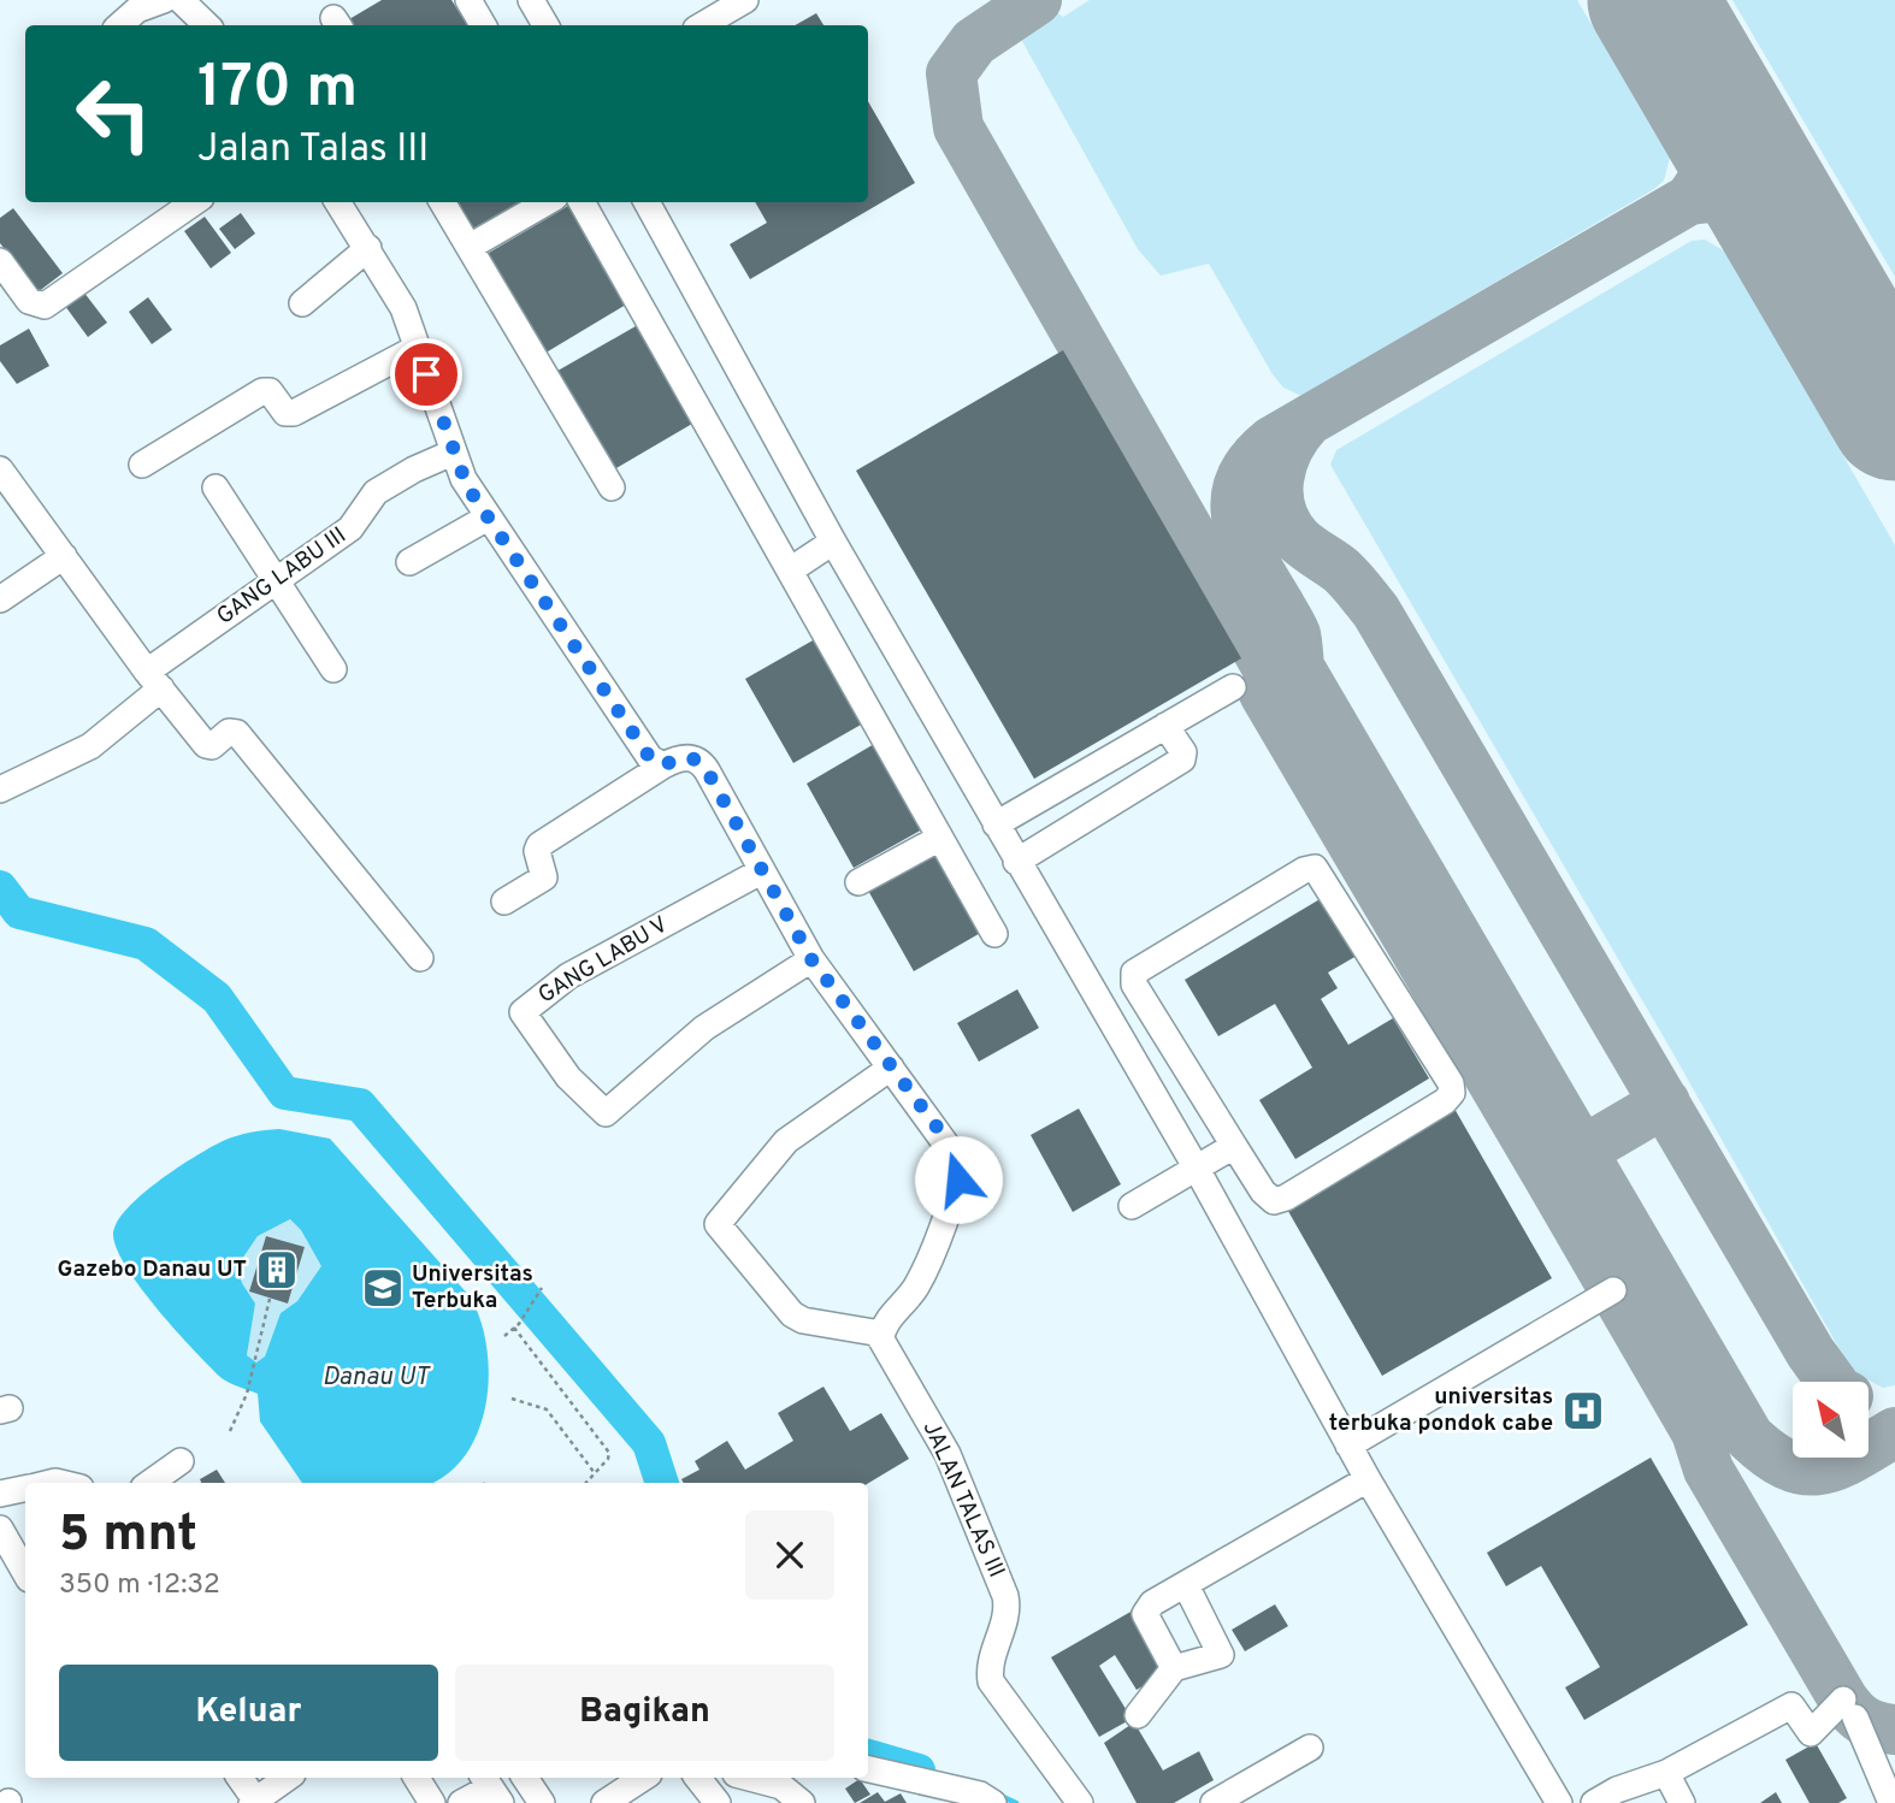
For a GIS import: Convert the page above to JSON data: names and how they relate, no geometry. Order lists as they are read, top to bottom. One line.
{"streets":{"street":["GANG LABU III","GANG LABU V","JALAN TALAS III"]},"water":["Danau UT"],"places":{"building":["Gazebo Danau UT"],"school or university":["Universitas Terbuka"],"hospital":["universitas terbuka pondok cabe"]},"north":"top left","page":{"turn":["170 m","Jalan Talas III"],"heading":["5 mnt","350 m · 12:32"],"buttons":["Keluar","Bagikan"]}}
